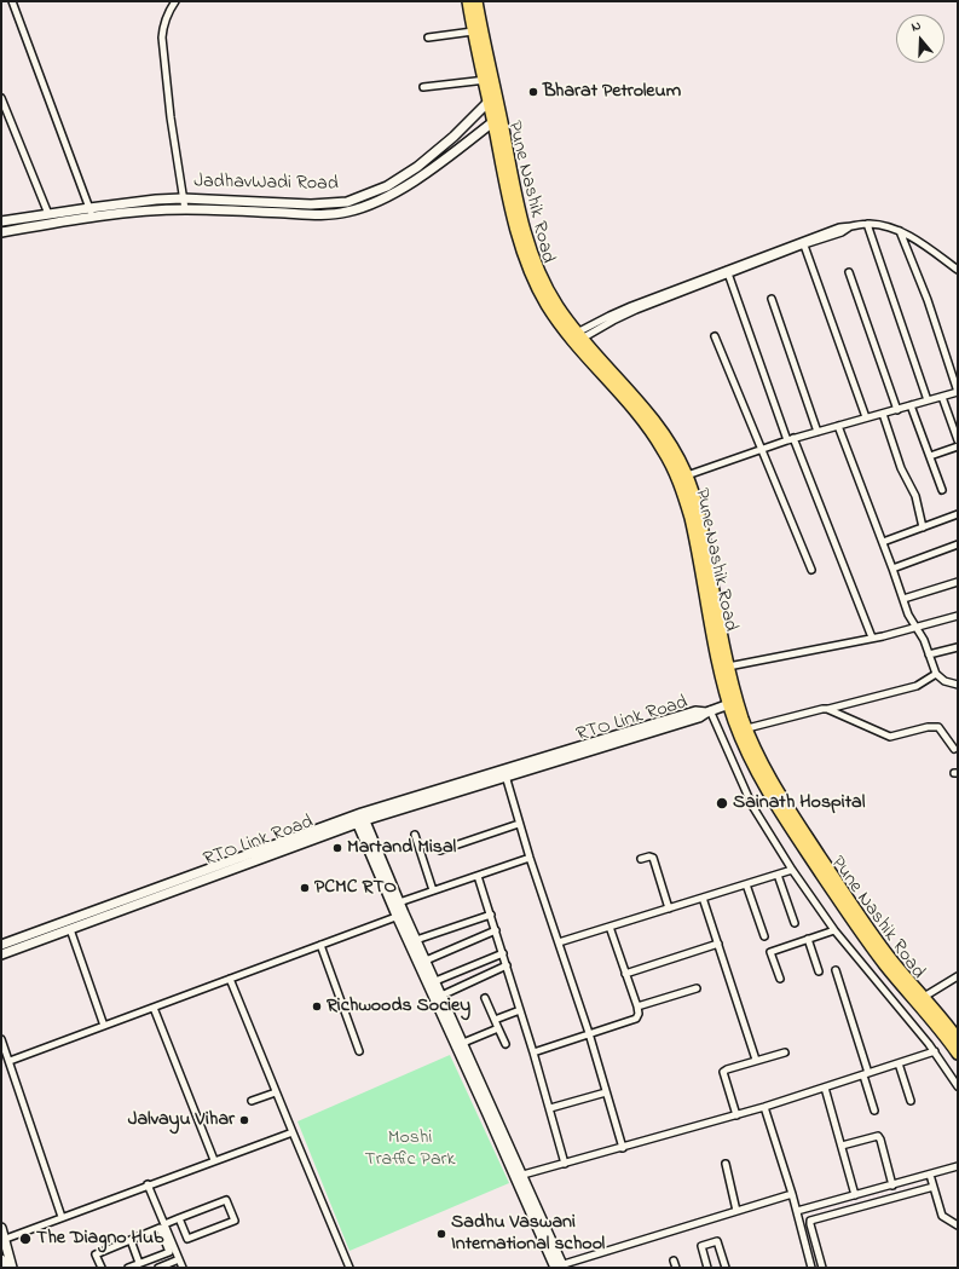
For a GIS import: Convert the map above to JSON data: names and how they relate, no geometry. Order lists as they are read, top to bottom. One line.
{"streets":{"highway":["Pune Nashik Road"],"main road":["JadhavWadi Road","RTO Link Road"]},"crossings":[["JadhavWadi Road","Pune Nashik Road"],["Pune Nashik Road","RTO Link Road"]],"parks":["Moshi Traffic Park"],"places":["Bharat Petroleum","Sainath Hospital","Martand Misal","PCMC RTO","Richwoods Sociey","Jalvayu Vihar","Sadhu Vaswani International school","The Diagno Hub"],"north":"top"}
